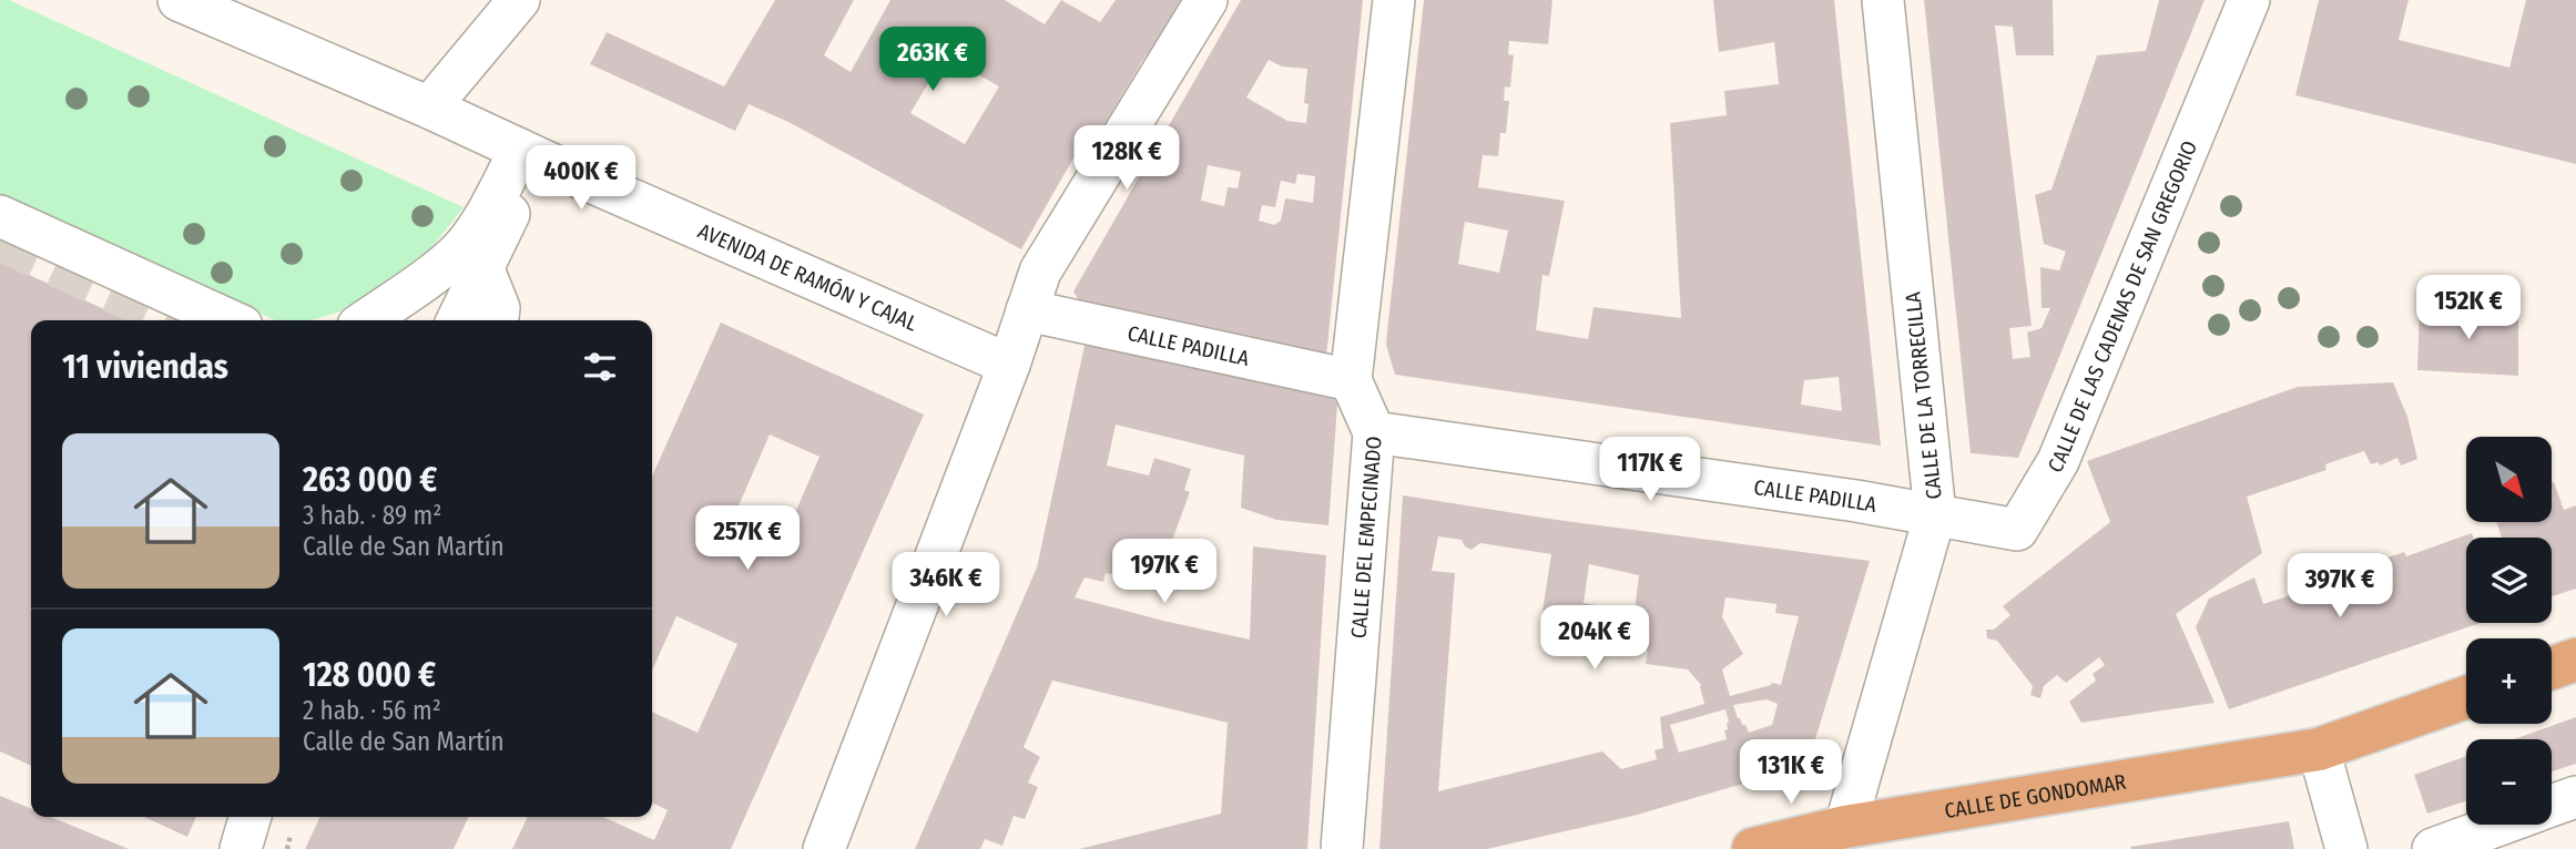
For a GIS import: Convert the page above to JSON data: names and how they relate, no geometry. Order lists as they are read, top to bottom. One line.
{"streets":{"main road":["CALLE DE GONDOMAR"],"street":["AVENIDA DE RAMÓN Y CAJAL","CALLE DE LAS CADENAS DE SAN GREGORIO","CALLE PADILLA","CALLE DE LA TORRECILLA","CALLE DEL EMPECINADO"]},"crossings":[["CALLE DE LAS CADENAS DE SAN GREGORIO","CALLE PADILLA"],["CALLE DE LAS CADENAS DE SAN GREGORIO","CALLE DE LA TORRECILLA"],["CALLE PADILLA","CALLE DE LA TORRECILLA"],["CALLE PADILLA","CALLE DEL EMPECINADO"],["CALLE DE LA TORRECILLA","CALLE DE GONDOMAR"]],"north":"bottom right","page":{"price":["263K €","128K €","400K €","152K €","117K €","257K €","197K €","346K €","397K €","204K €","131K €"],"heading":"11 viviendas","list":[{"name":"263 000 €","note":"3 hab. · 89 m² · Calle de San Martín"},{"name":"128 000 €","note":"2 hab. · 56 m² · Calle de San Martín"}],"map_buttons":["+","−"]}}
